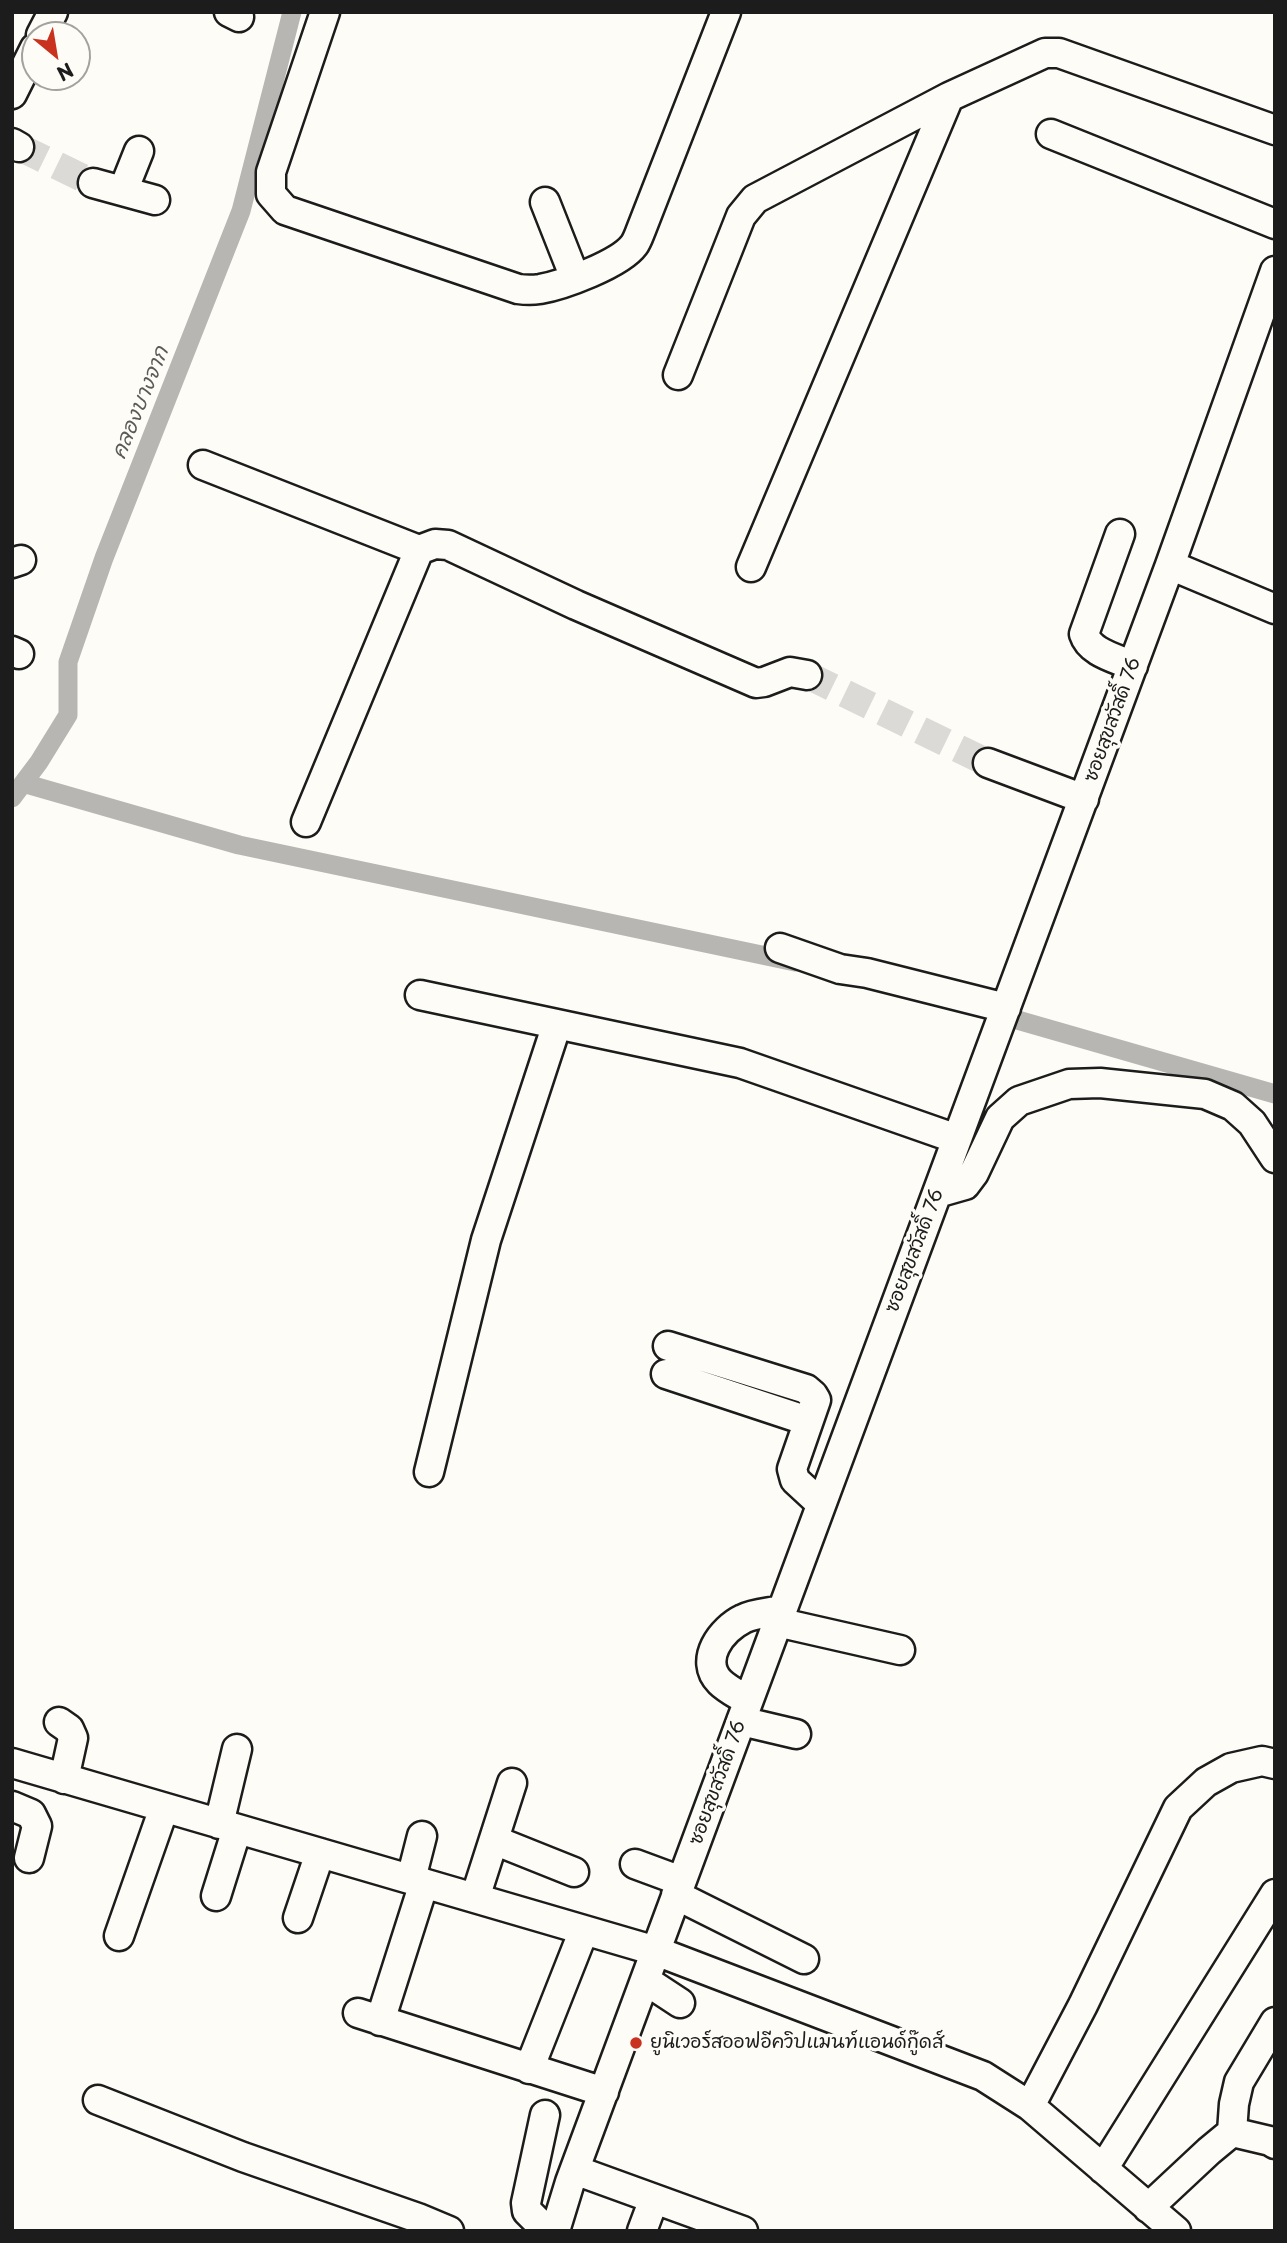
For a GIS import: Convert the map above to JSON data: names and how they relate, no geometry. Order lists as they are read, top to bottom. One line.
{"streets":{"street":["ซอยสุขสวัสดิ์ 76"]},"water":["คลองบางจาก"],"places":["ยูนิเวอร์สออฟอีควิปแมนท์แอนด์กู๊ดส์"],"north":"bottom right"}
